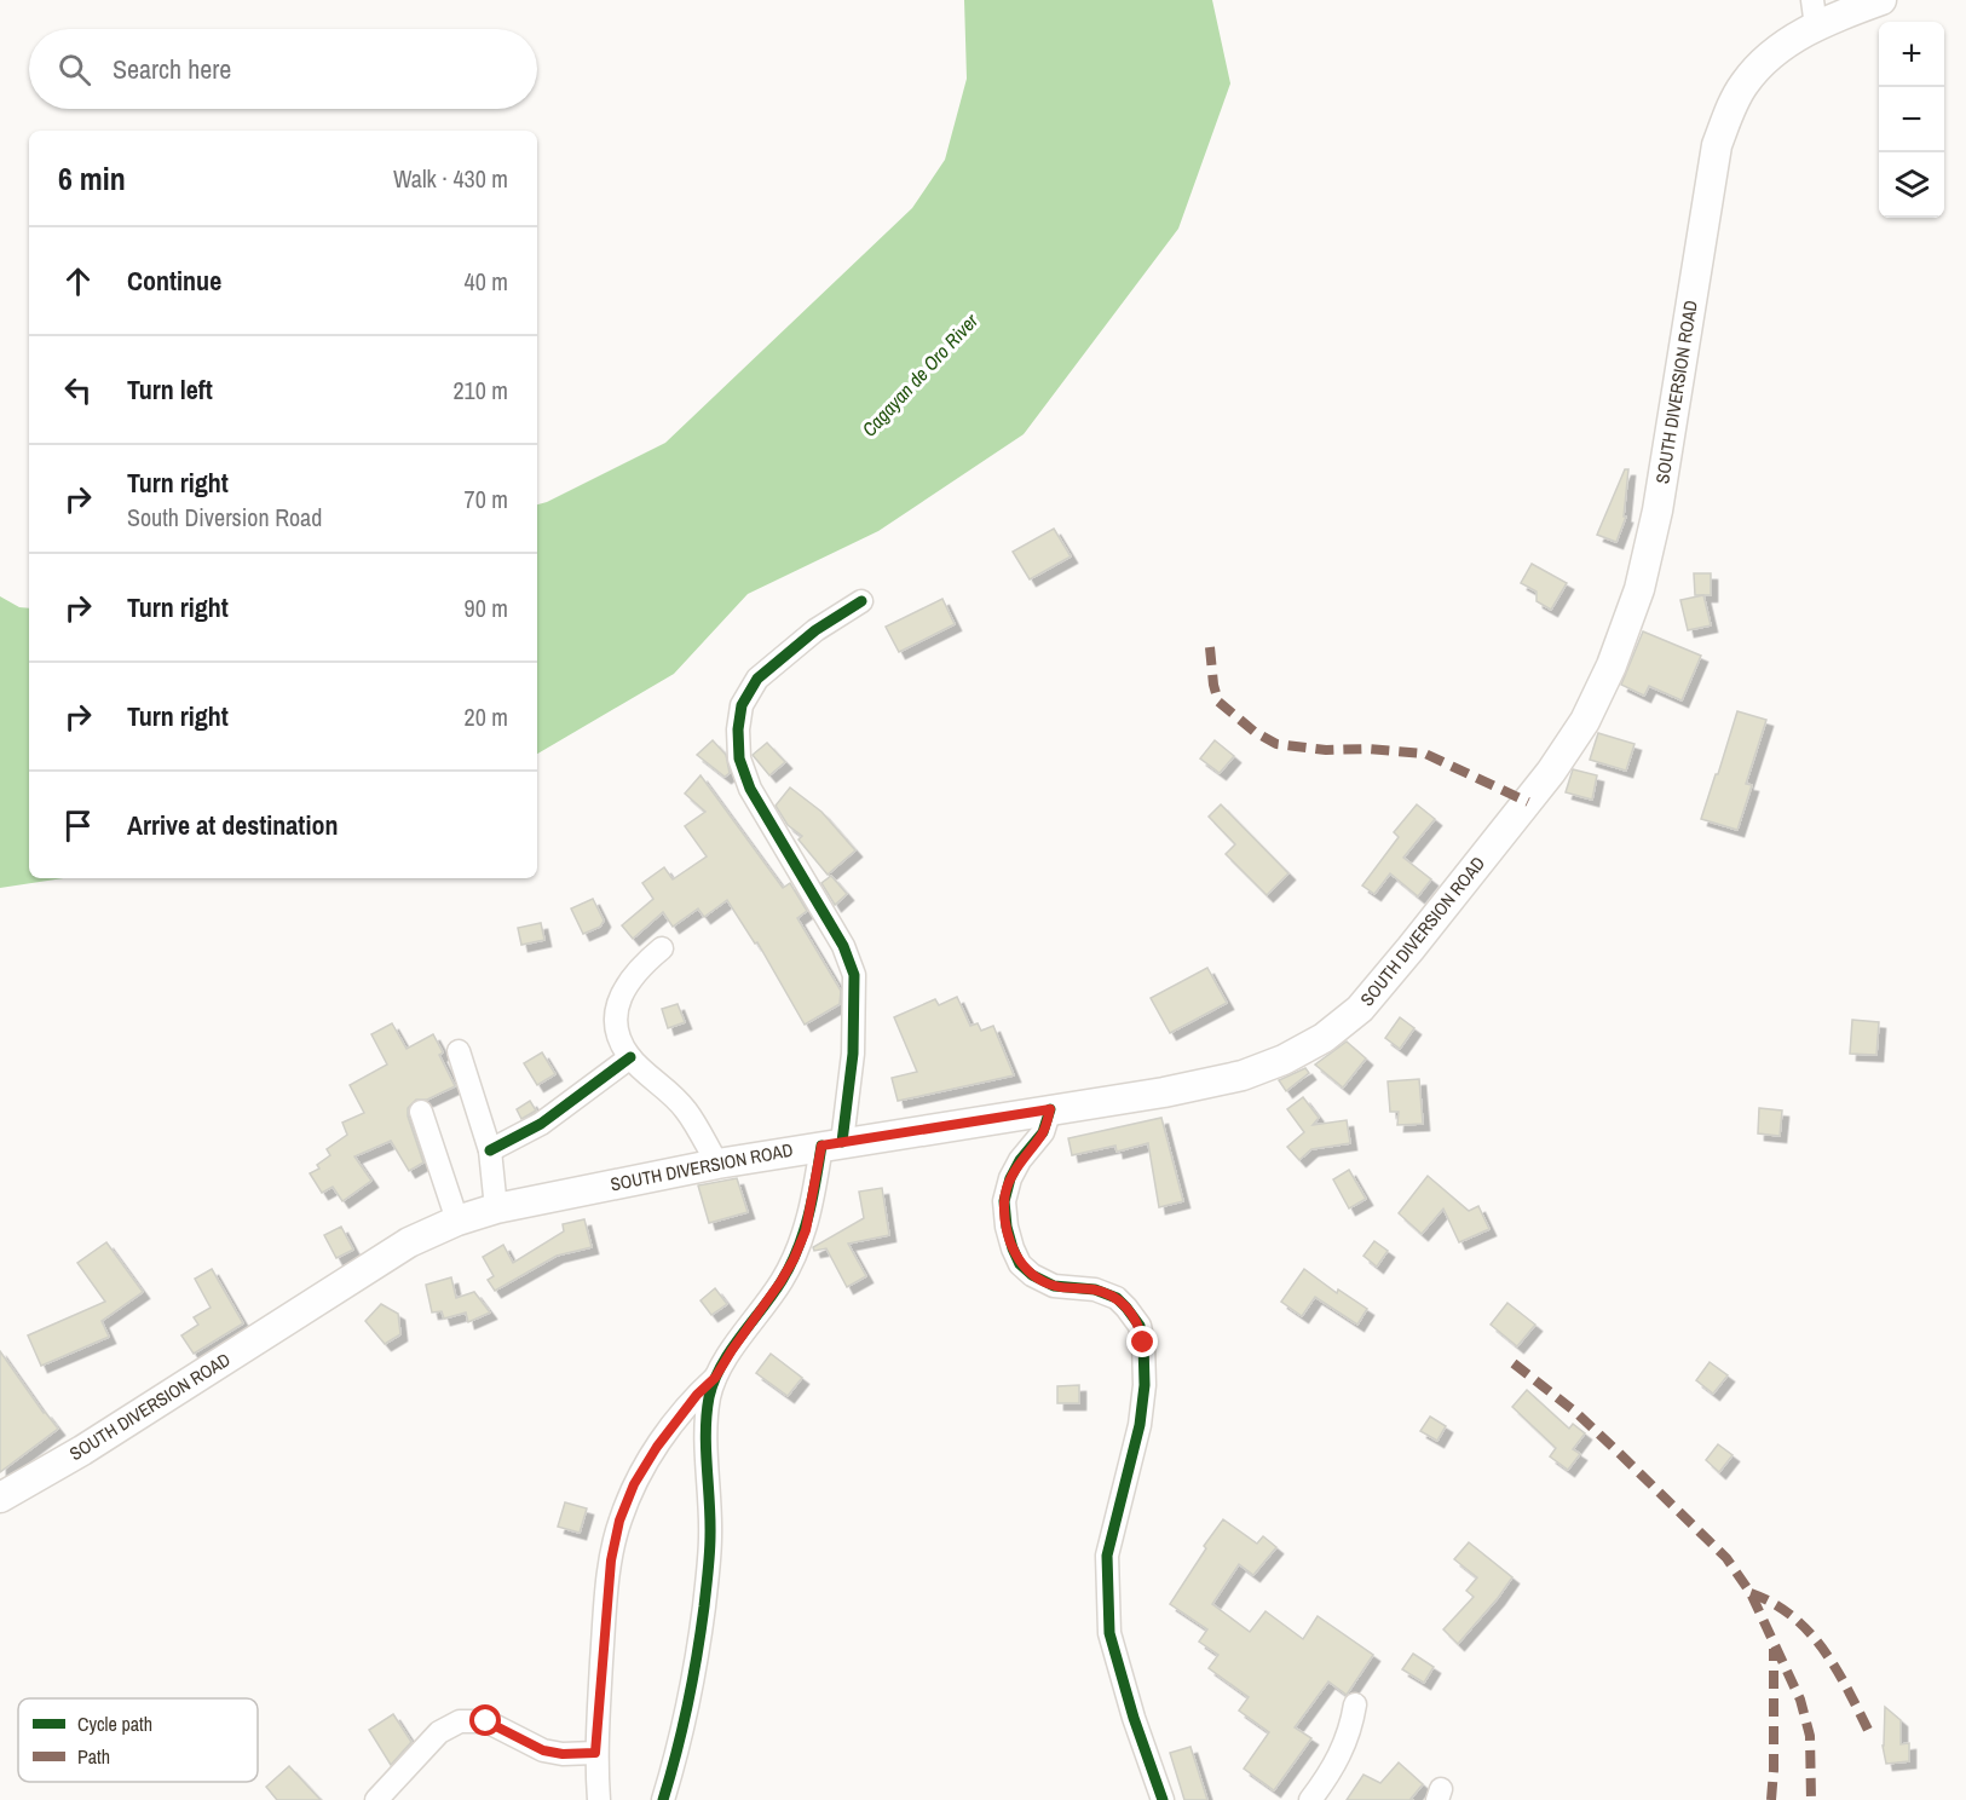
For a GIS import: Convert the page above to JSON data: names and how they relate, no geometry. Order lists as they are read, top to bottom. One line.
{"streets":{"main road":["SOUTH DIVERSION ROAD"]},"water":["Cagayan de Oro River"],"legend":["Cycle path","Path"],"page":{"map_buttons":["+","−"],"search":"Search here","heading":["6 min","Walk · 430 m"],"list":[["Continue","40 m"],["Turn left","210 m"],["Turn right","South Diversion Road","70 m"],["Turn right","90 m"],["Turn right","20 m"],"Arrive at destination"]}}
